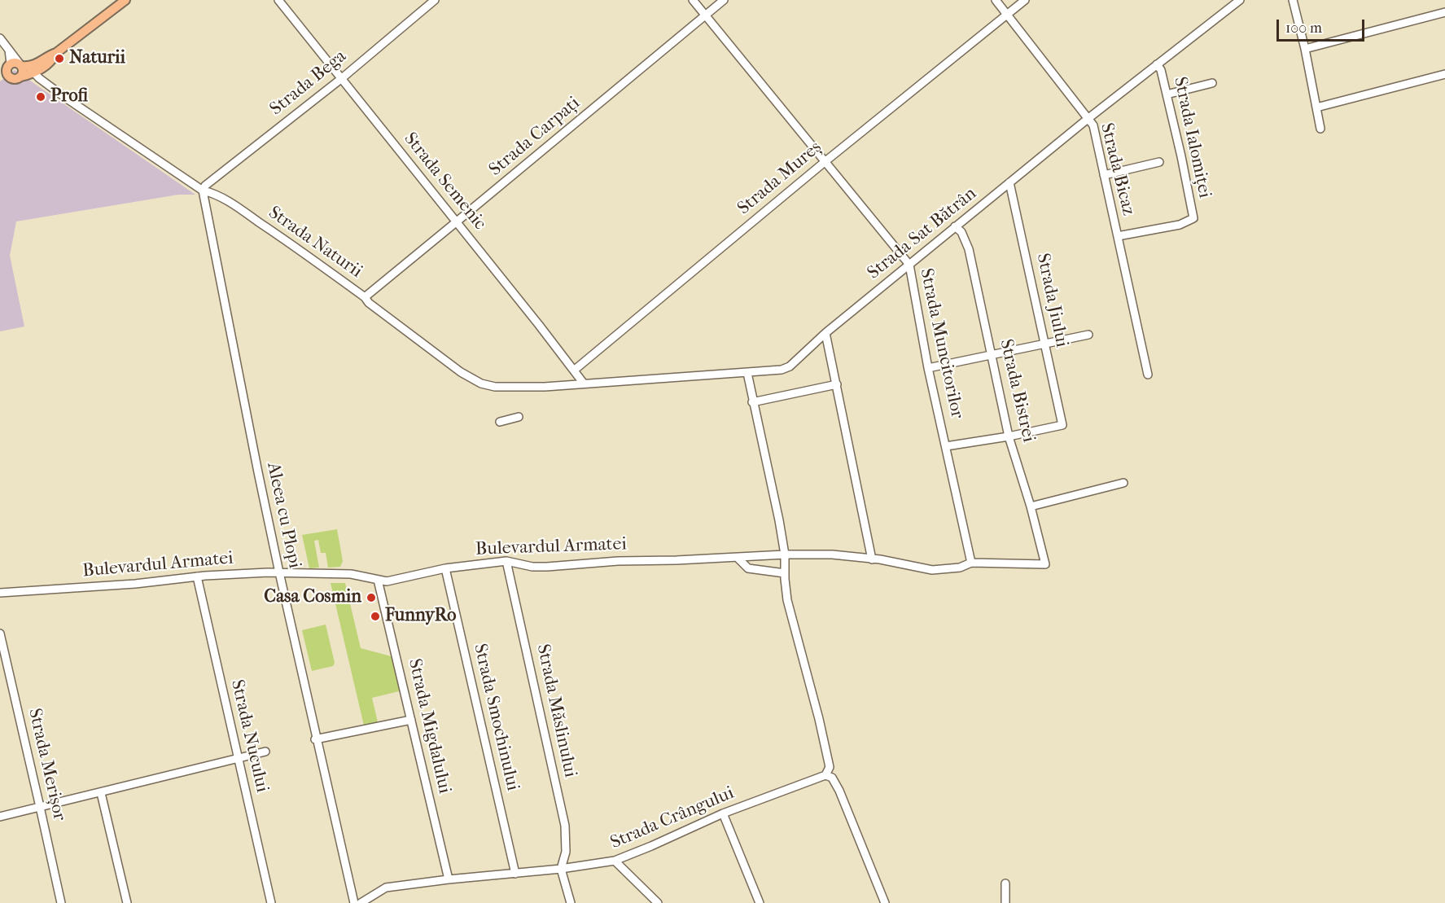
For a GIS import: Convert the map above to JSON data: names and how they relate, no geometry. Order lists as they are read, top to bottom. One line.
{"streets":{"street":["Strada Bega","Strada Carpați","Strada Ialomiței","Strada Bicaz","Strada Mureș","Strada Semenic","Strada Sat Bătrân","Strada Naturii","Strada Jiului","Strada Muncitorilor","Strada Bistrei","Aleea cu Plopi","Bulevardul Armatei","Strada Măslinului","Strada Smochinului","Strada Migdalului","Strada Nucului","Strada Merișor","Strada Crângului"]},"crossings":[["Strada Bega","Strada Semenic"],["Strada Bega","Strada Naturii"],["Strada Bega","Aleea cu Plopi"],["Strada Carpați","Strada Semenic"],["Strada Carpați","Strada Naturii"],["Strada Carpați","Strada Muncitorilor"],["Strada Ialomiței","Strada Bicaz"],["Strada Ialomiței","Strada Sat Bătrân"],["Strada Bicaz","Strada Mureș"],["Strada Bicaz","Strada Sat Bătrân"],["Strada Mureș","Strada Semenic"],["Strada Mureș","Strada Muncitorilor"],["Strada Semenic","Strada Sat Bătrân"],["Strada Semenic","Strada Naturii"],["Strada Sat Bătrân","Strada Naturii"],["Strada Sat Bătrân","Strada Jiului"],["Strada Sat Bătrân","Strada Muncitorilor"],["Strada Sat Bătrân","Strada Bistrei"],["Strada Naturii","Aleea cu Plopi"],["Strada Jiului","Strada Bistrei"],["Strada Muncitorilor","Bulevardul Armatei"],["Strada Bistrei","Bulevardul Armatei"],["Aleea cu Plopi","Bulevardul Armatei"],["Bulevardul Armatei","Strada Măslinului"],["Bulevardul Armatei","Strada Smochinului"],["Bulevardul Armatei","Strada Migdalului"],["Bulevardul Armatei","Strada Nucului"],["Strada Măslinului","Strada Crângului"],["Strada Smochinului","Strada Crângului"],["Strada Migdalului","Strada Crângului"]],"places":["Naturii","Profi","Casa Cosmin","FunnyRo"],"scale_bar":"100 m"}
